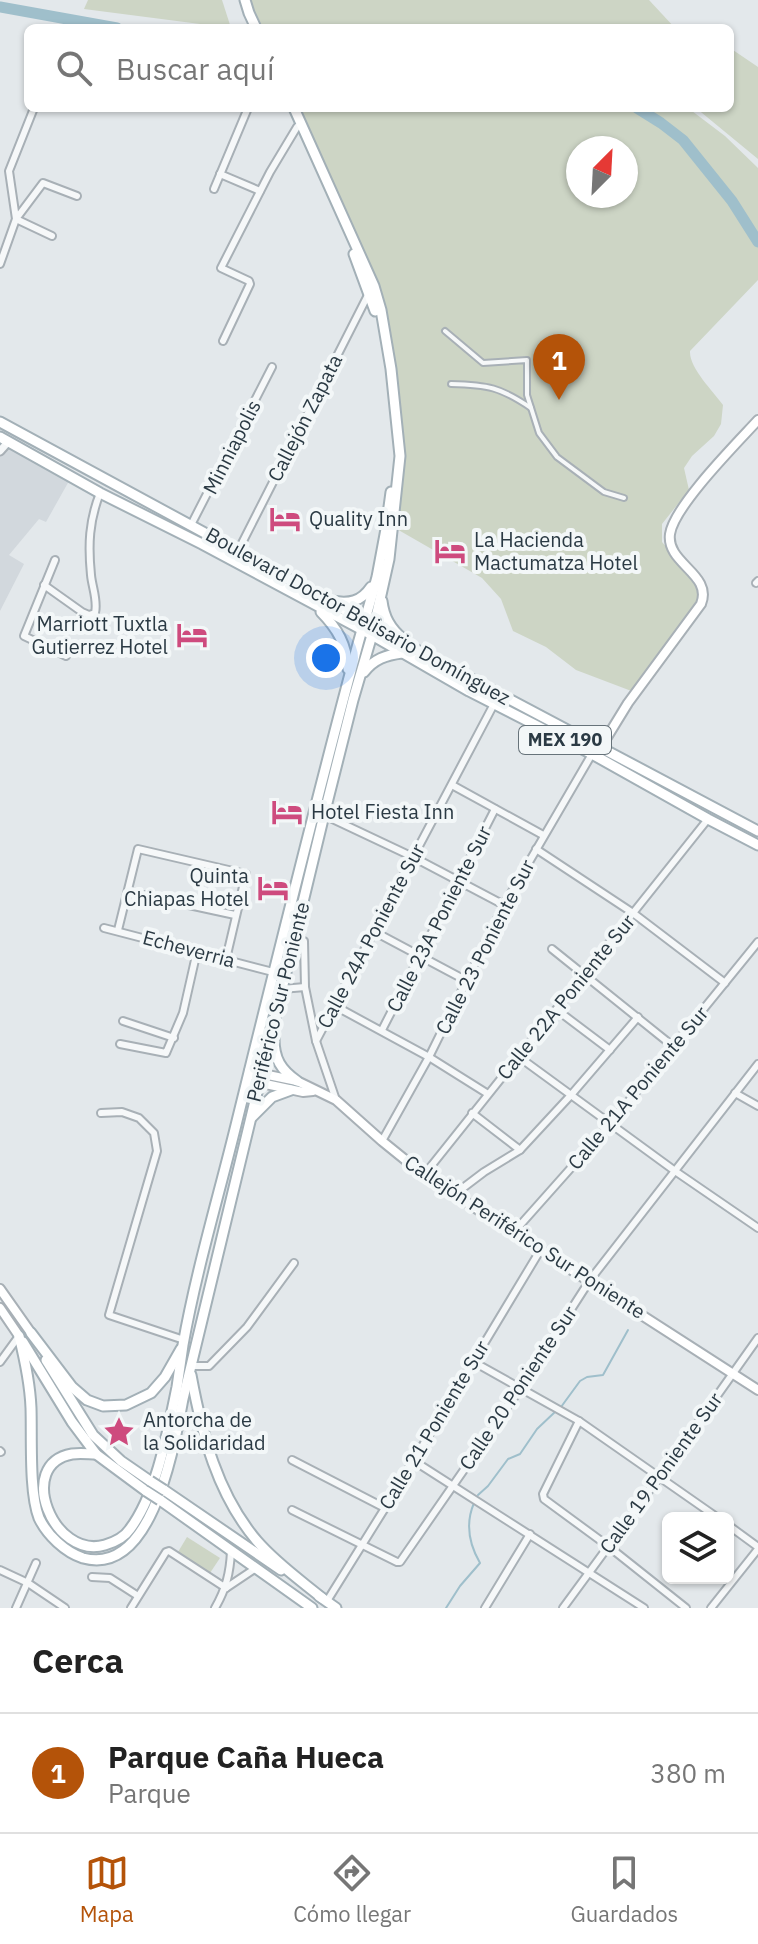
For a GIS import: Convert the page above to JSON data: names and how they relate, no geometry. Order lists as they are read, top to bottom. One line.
{"streets":{"main road":["Boulevard Doctor Belisario Domínguez","MEX 190","Periférico Sur Poniente","Callejón Periférico Sur Poniente"],"street":["Callejón Zapata","Minniapolis","Calle 23A Poniente Sur","Calle 24A Poniente Sur","Calle 23 Poniente Sur","Echeverria","Calle 22A Poniente Sur","Calle 21A Poniente Sur","Calle 20 Poniente Sur","Calle 21 Poniente Sur","Calle 19 Poniente Sur"]},"crossings":[["Callejón Zapata","Boulevard Doctor Belisario Domínguez"],["Minniapolis","Boulevard Doctor Belisario Domínguez"],["Boulevard Doctor Belisario Domínguez","Calle 24A Poniente Sur"],["Boulevard Doctor Belisario Domínguez","Calle 23 Poniente Sur"],["Boulevard Doctor Belisario Domínguez","Calle 22A Poniente Sur"],["Boulevard Doctor Belisario Domínguez","Periférico Sur Poniente"],["Calle 24A Poniente Sur","Callejón Periférico Sur Poniente"],["Calle 23 Poniente Sur","Callejón Periférico Sur Poniente"],["Echeverria","Periférico Sur Poniente"],["Calle 22A Poniente Sur","Callejón Periférico Sur Poniente"],["Periférico Sur Poniente","Callejón Periférico Sur Poniente"],["Calle 21A Poniente Sur","Callejón Periférico Sur Poniente"],["Callejón Periférico Sur Poniente","Calle 20 Poniente Sur"],["Callejón Periférico Sur Poniente","Calle 21 Poniente Sur"],["Callejón Periférico Sur Poniente","Calle 19 Poniente Sur"],["Calle 20 Poniente Sur","Calle 21 Poniente Sur"]],"places":{"hotel":["Quality Inn","La Hacienda Mactumatza Hotel","Marriott Tuxtla Gutierrez Hotel","Hotel Fiesta Inn","Quinta Chiapas Hotel"],"place":["Antorcha de la Solidaridad"]},"north":"top right","page":{"search":"Buscar aquí","pins":"1","heading":"Cerca","list":[{"mark":"1","name":"Parque Caña Hueca","note":"Parque","value":"380 m"}],"nav":["Mapa","Cómo llegar","Guardados"]}}
